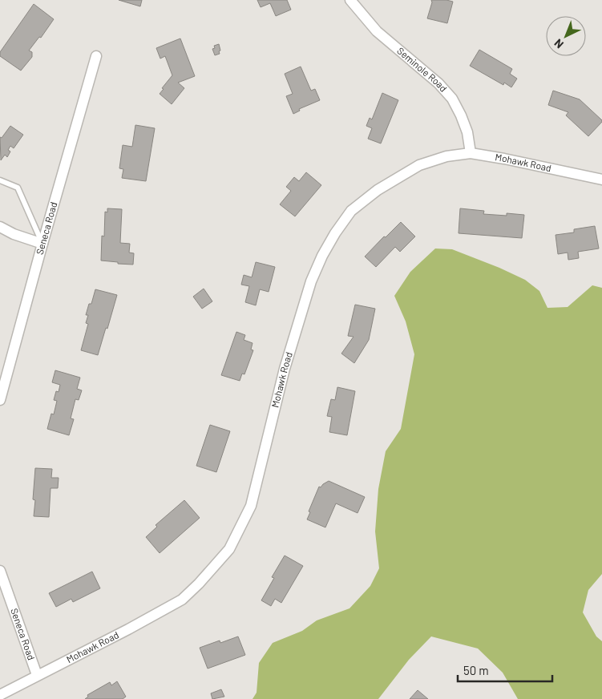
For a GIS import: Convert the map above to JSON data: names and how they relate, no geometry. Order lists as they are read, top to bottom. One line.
{"streets":{"street":["Seminole Road","Mohawk Road","Seneca Road"]},"crossings":[["Seminole Road","Mohawk Road"],["Mohawk Road","Seneca Road"]],"scale_bar":"50 m","north":"bottom left"}
